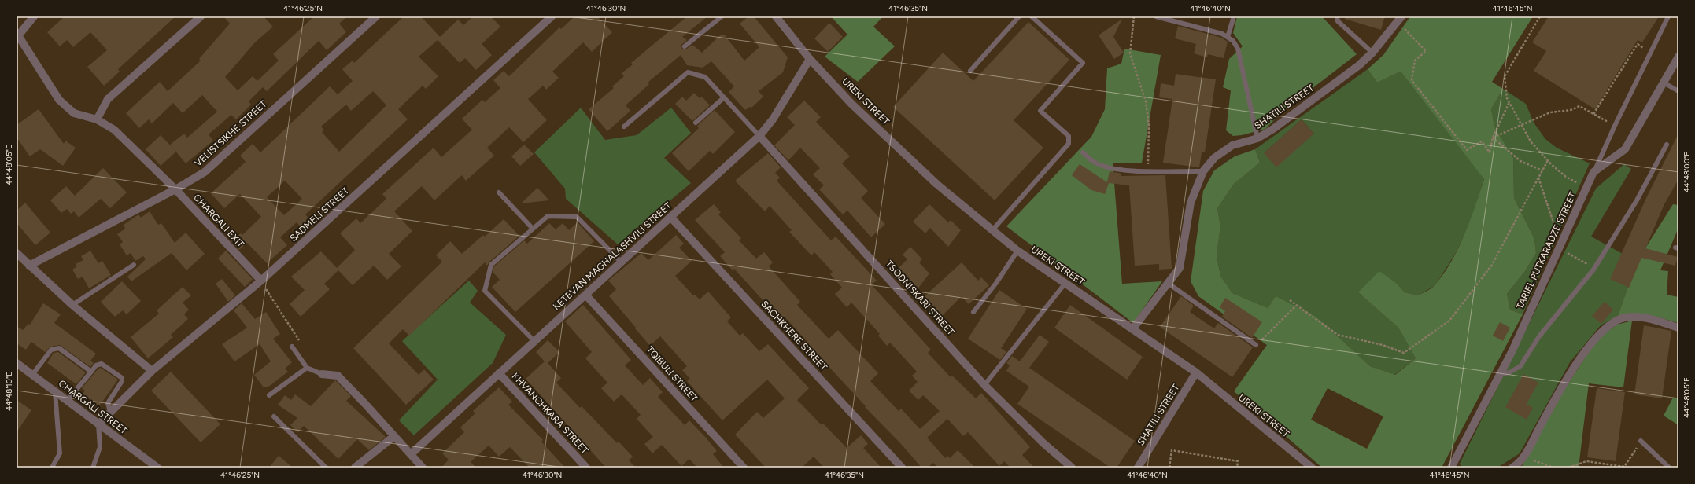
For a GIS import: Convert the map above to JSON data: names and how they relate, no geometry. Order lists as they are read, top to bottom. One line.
{"streets":{"street":["UREKI STREET","SHATILI STREET","VELISTSIKHE STREET","SADMELI STREET","CHARGALI EXIT","TARIEL PUTKARADZE STREET","KETEVAN MAGHALASHVILI STREET","TSODNISKARI STREET","SACHKHERE STREET","TQIBULI STREET","CHARGALI STREET","KHVANCHKARA STREET"]},"crossings":[["UREKI STREET","SHATILI STREET"],["UREKI STREET","KETEVAN MAGHALASHVILI STREET"],["VELISTSIKHE STREET","CHARGALI EXIT"],["SADMELI STREET","CHARGALI EXIT"],["SADMELI STREET","CHARGALI STREET"],["KETEVAN MAGHALASHVILI STREET","TSODNISKARI STREET"],["KETEVAN MAGHALASHVILI STREET","SACHKHERE STREET"],["KETEVAN MAGHALASHVILI STREET","TQIBULI STREET"],["KETEVAN MAGHALASHVILI STREET","KHVANCHKARA STREET"]],"coordinates":["41°46'25\"N","41°46'30\"N","41°46'35\"N","41°46'40\"N","41°46'45\"N","44°48'05\"E","44°48'00\"E","44°48'10\"E"]}
